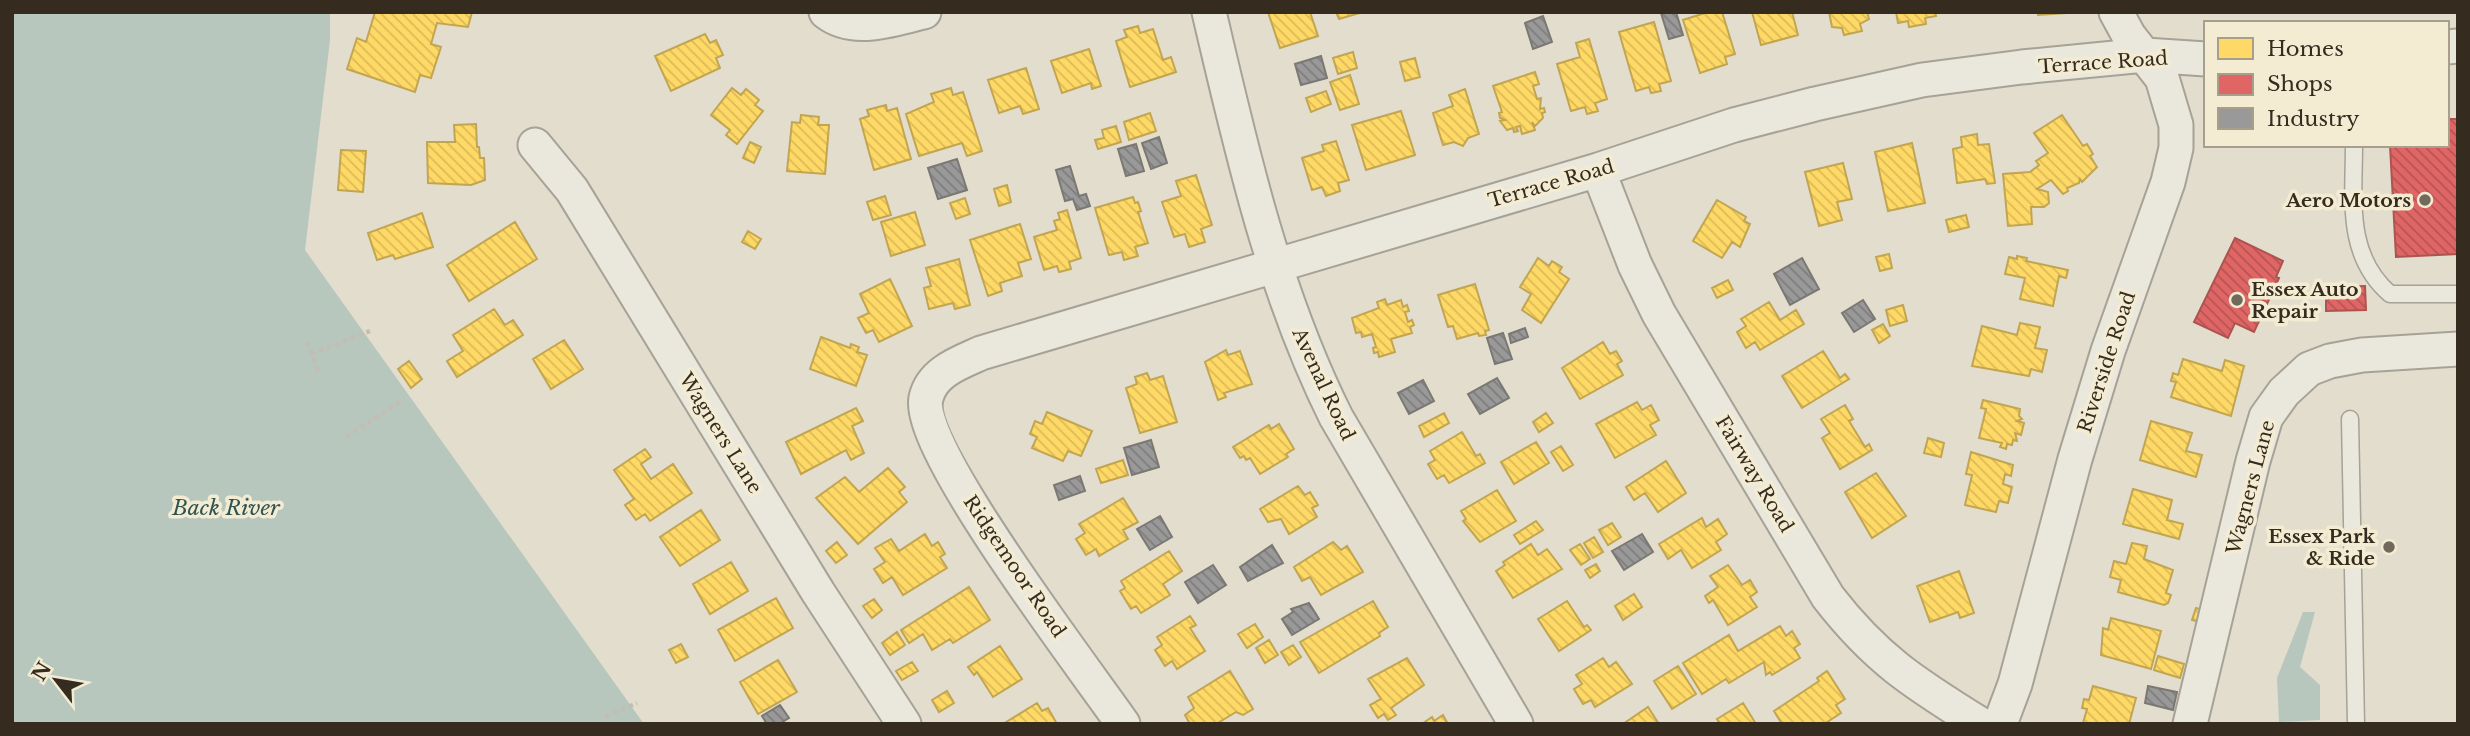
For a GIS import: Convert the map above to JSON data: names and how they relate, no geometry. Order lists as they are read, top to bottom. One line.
{"streets":{"street":["Terrace Road","Riverside Road","Avenal Road","Wagners Lane","Fairway Road","Ridgemoor Road"]},"crossings":[["Terrace Road","Riverside Road"],["Terrace Road","Avenal Road"],["Terrace Road","Fairway Road"],["Terrace Road","Ridgemoor Road"]],"water":["Back River"],"places":["Aero Motors","Essex Auto Repair","Essex Park & Ride"],"legend":["Homes","Shops","Industry"],"north":"top left"}
